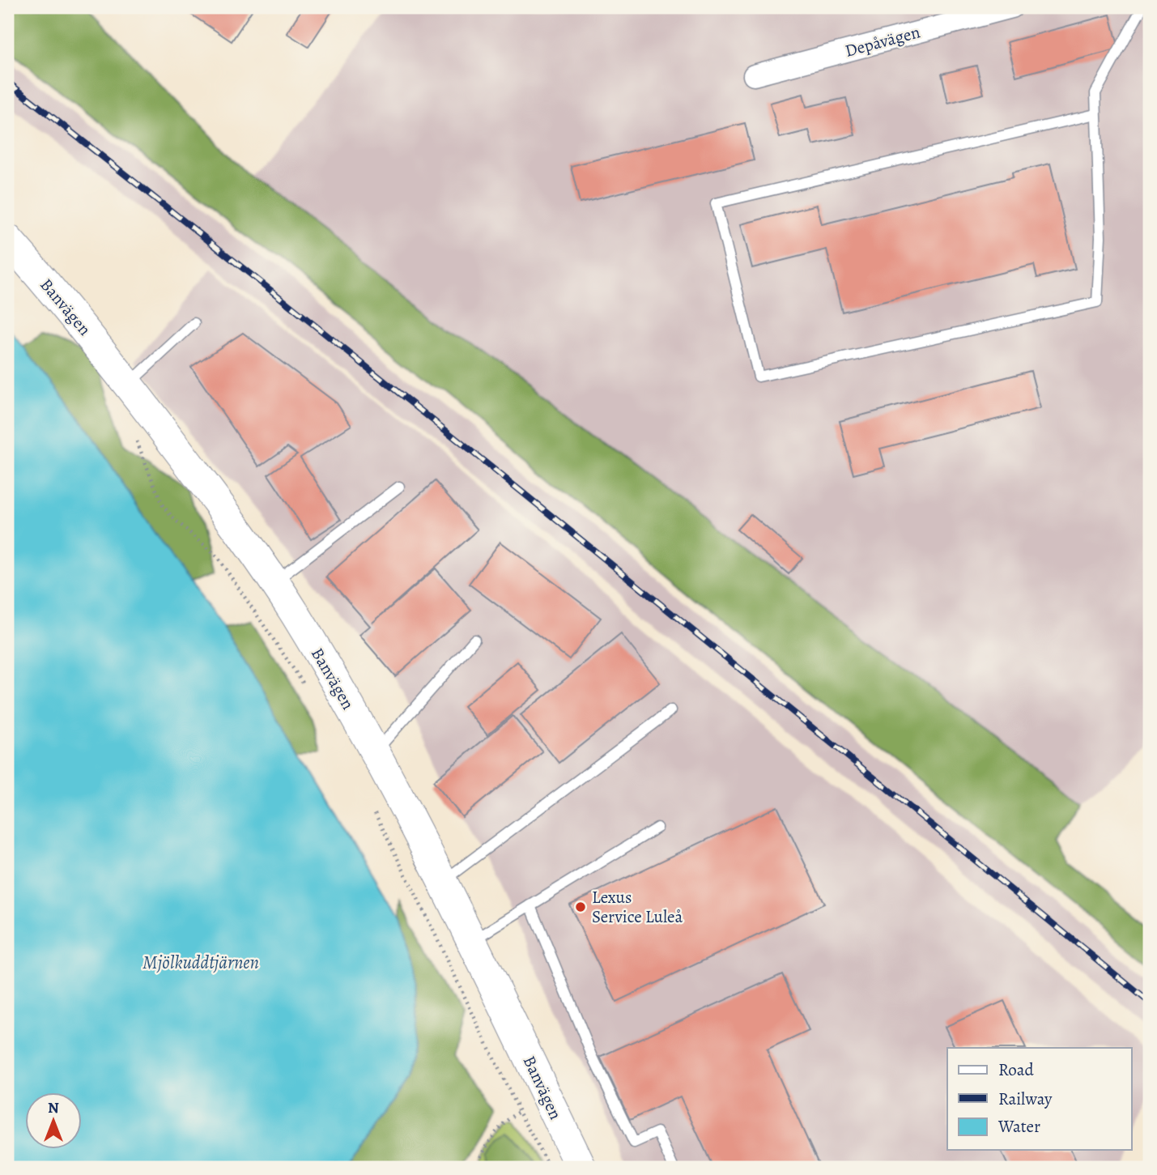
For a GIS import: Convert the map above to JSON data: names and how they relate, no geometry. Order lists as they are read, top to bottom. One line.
{"streets":{"street":["Depåvägen","Banvägen"]},"water":["Mjölkuddtjärnen"],"places":["Lexus Service Luleå"],"legend":["Road","Railway","Water"],"north":"top"}
